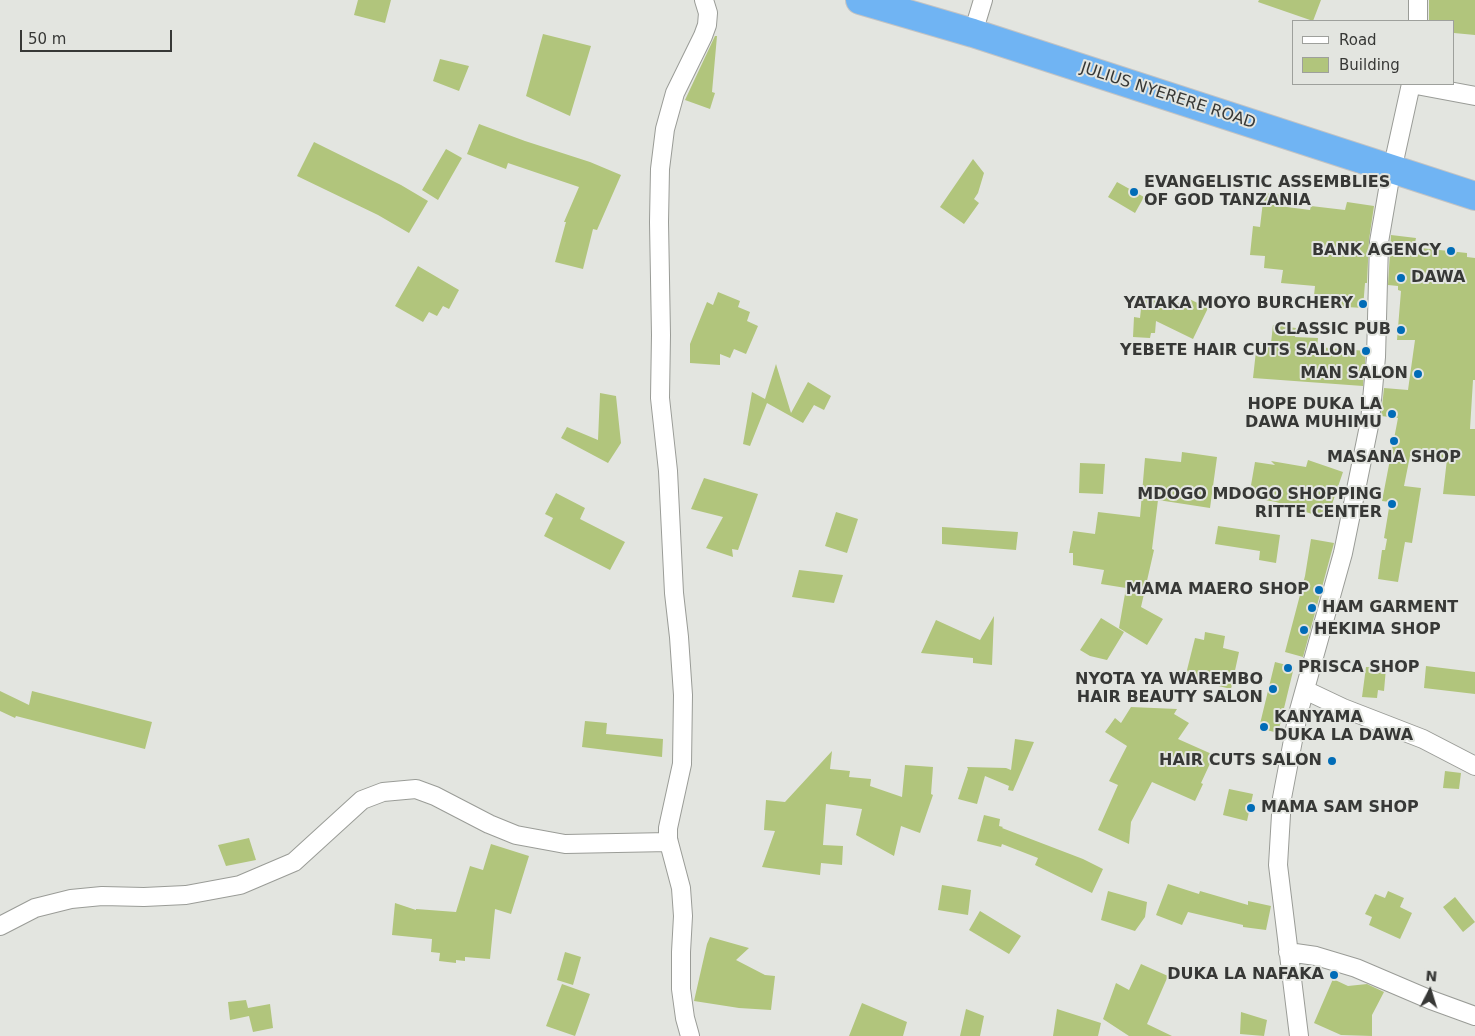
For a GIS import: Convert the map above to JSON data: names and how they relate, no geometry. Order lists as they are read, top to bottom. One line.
{"streets":{"highway":["JULIUS NYERERE ROAD"]},"places":["EVANGELISTIC ASSEMBLIES OF GOD TANZANIA","BANK AGENCY","DAWA","YATAKA MOYO BURCHERY","CLASSIC PUB","YEBETE HAIR CUTS SALON","MAN SALON","HOPE DUKA LA DAWA MUHIMU","MASANA SHOP","MDOGO MDOGO SHOPPING RITTE CENTER","MAMA MAERO SHOP","HAM GARMENT","HEKIMA SHOP","PRISCA SHOP","NYOTA YA WAREMBO HAIR BEAUTY SALON","KANYAMA DUKA LA DAWA","HAIR CUTS SALON","MAMA SAM SHOP","DUKA LA NAFAKA"],"legend":["Road","Building"],"scale_bar":"50 m","north":"top"}
